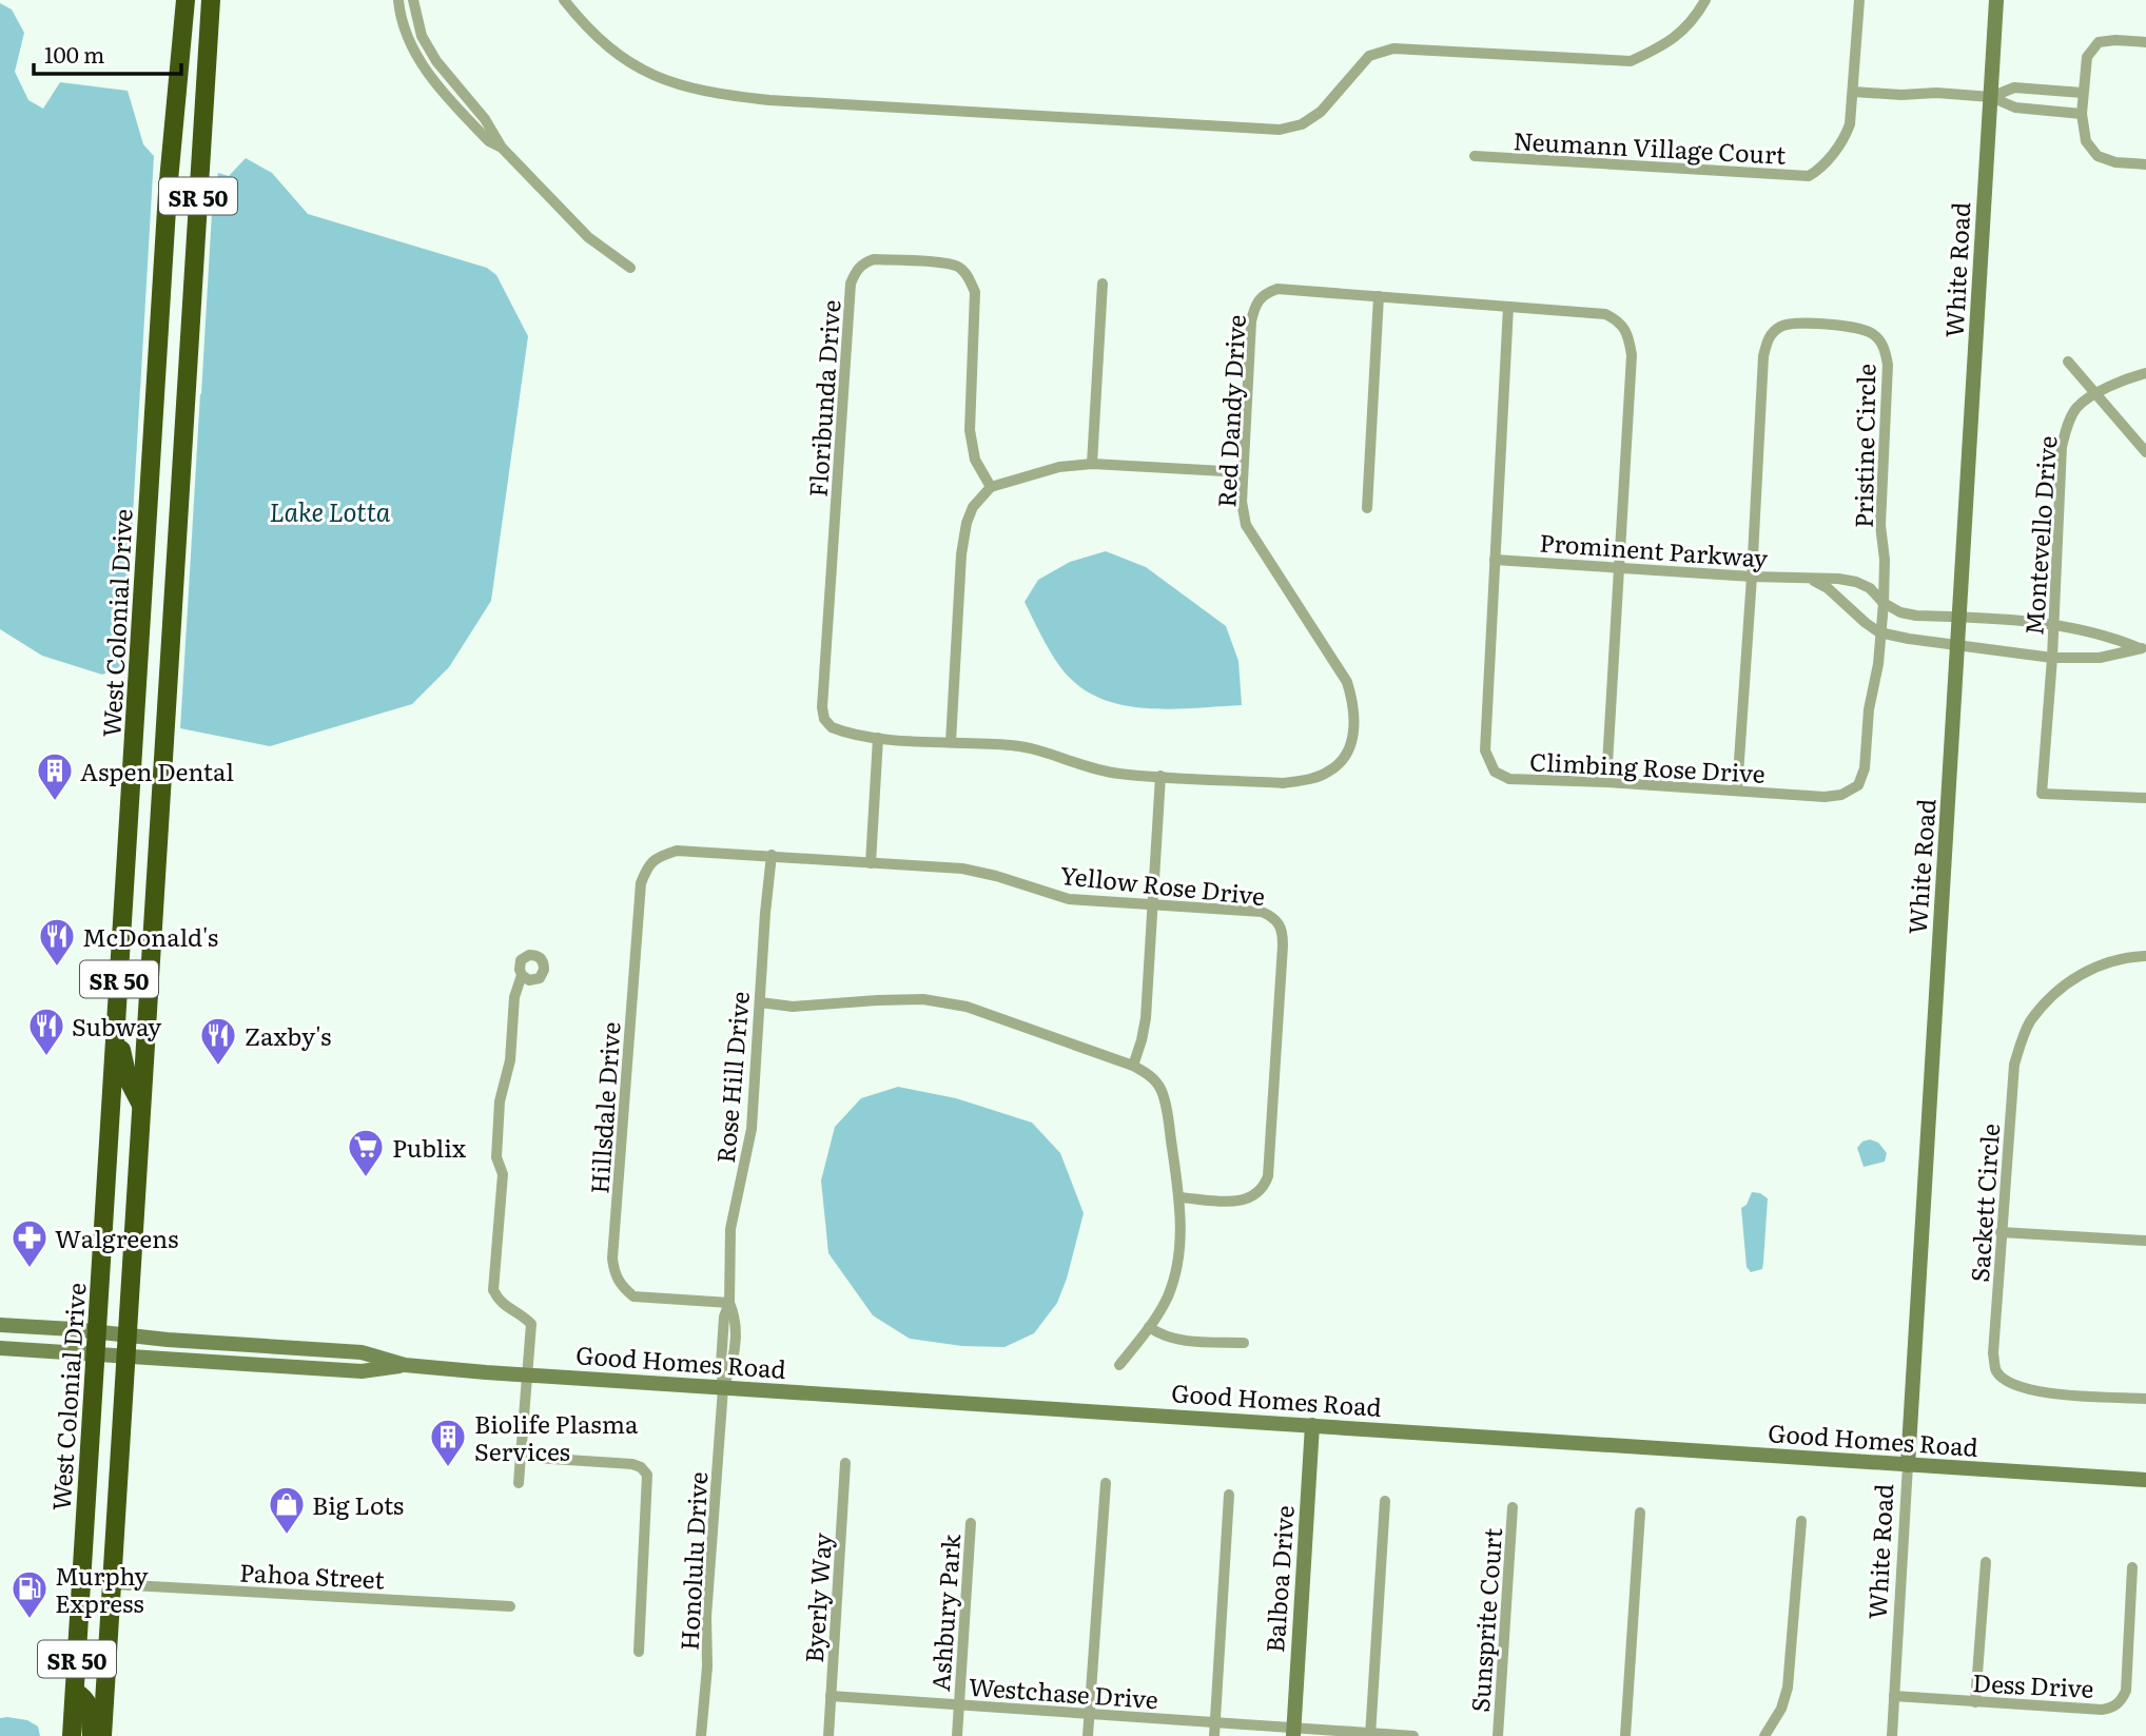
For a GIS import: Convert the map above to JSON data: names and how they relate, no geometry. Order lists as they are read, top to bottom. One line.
{"streets":{"highway":["SR 50","West Colonial Drive"],"street":["Neumann Village Court","White Road","Floribunda Drive","Red Dandy Drive","Pristine Circle","Montevello Drive","Prominent Parkway","Climbing Rose Drive","Yellow Rose Drive","Rose Hill Drive","Hillsdale Drive","Sackett Circle","Good Homes Road","Honolulu Drive","Pahoa Street","Balboa Drive","Byerly Way","Ashbury Park","Sunsprite Court","Dess Drive","Westchase Drive"]},"crossings":[["SR 50","Good Homes Road"],["SR 50","Pahoa Street"],["White Road","Prominent Parkway"],["White Road","Good Homes Road"],["White Road","Dess Drive"],["Floribunda Drive","Red Dandy Drive"],["Red Dandy Drive","Prominent Parkway"],["Red Dandy Drive","Climbing Rose Drive"],["Pristine Circle","Prominent Parkway"],["Pristine Circle","Climbing Rose Drive"],["Montevello Drive","Prominent Parkway"],["Prominent Parkway","Climbing Rose Drive"],["West Colonial Drive","Good Homes Road"],["Yellow Rose Drive","Rose Hill Drive"],["Yellow Rose Drive","Hillsdale Drive"],["Rose Hill Drive","Hillsdale Drive"],["Rose Hill Drive","Good Homes Road"],["Rose Hill Drive","Honolulu Drive"],["Good Homes Road","Honolulu Drive"],["Good Homes Road","Balboa Drive"],["Balboa Drive","Westchase Drive"],["Byerly Way","Westchase Drive"],["Ashbury Park","Westchase Drive"]],"water":["Lake Lotta"],"places":{"building":["Aspen Dental","Biolife Plasma Services"],"restaurant":["McDonald's","Subway","Zaxby's"],"supermarket":["Publix"],"pharmacy":["Walgreens"],"shop":["Big Lots"],"fuel station":["Murphy Express"]},"scale_bar":"100 m"}
